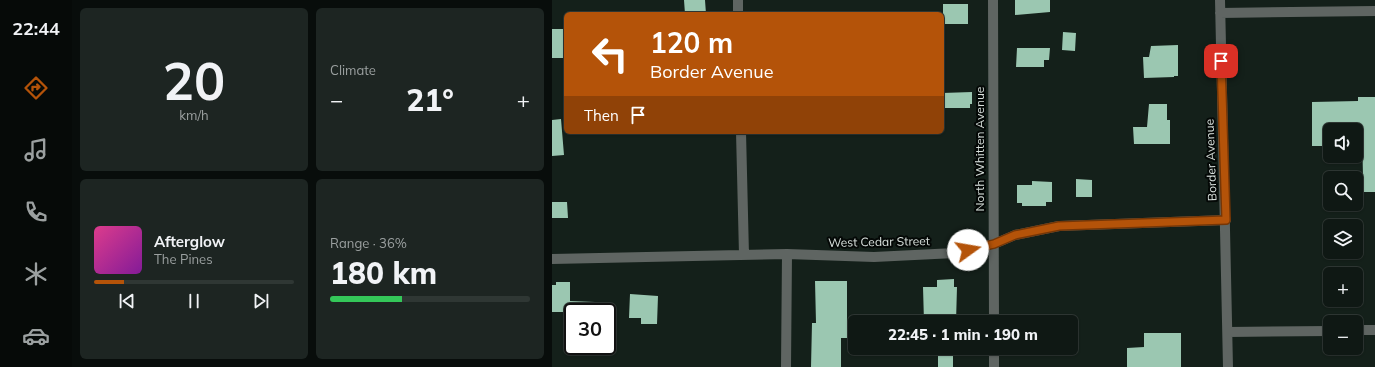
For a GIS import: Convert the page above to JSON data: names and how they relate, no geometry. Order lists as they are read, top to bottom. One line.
{"streets":{"street":["North Whitten Avenue","Border Avenue","West Cedar Street"]},"crossings":[["North Whitten Avenue","West Cedar Street"],["Border Avenue","West Cedar Street"]],"page":{"tabs":"22:44","tile":[["20","km/h"],"Climate",["Range · 36%","180 km"]],"turn":["120 m","Border Avenue"],"heat":["−","21°","+"],"then":"Then","map_buttons":["+","−"],"song":["Afterglow","The Pines"],"limit":"30","trip":"22:45 · 1 min · 190 m"}}
